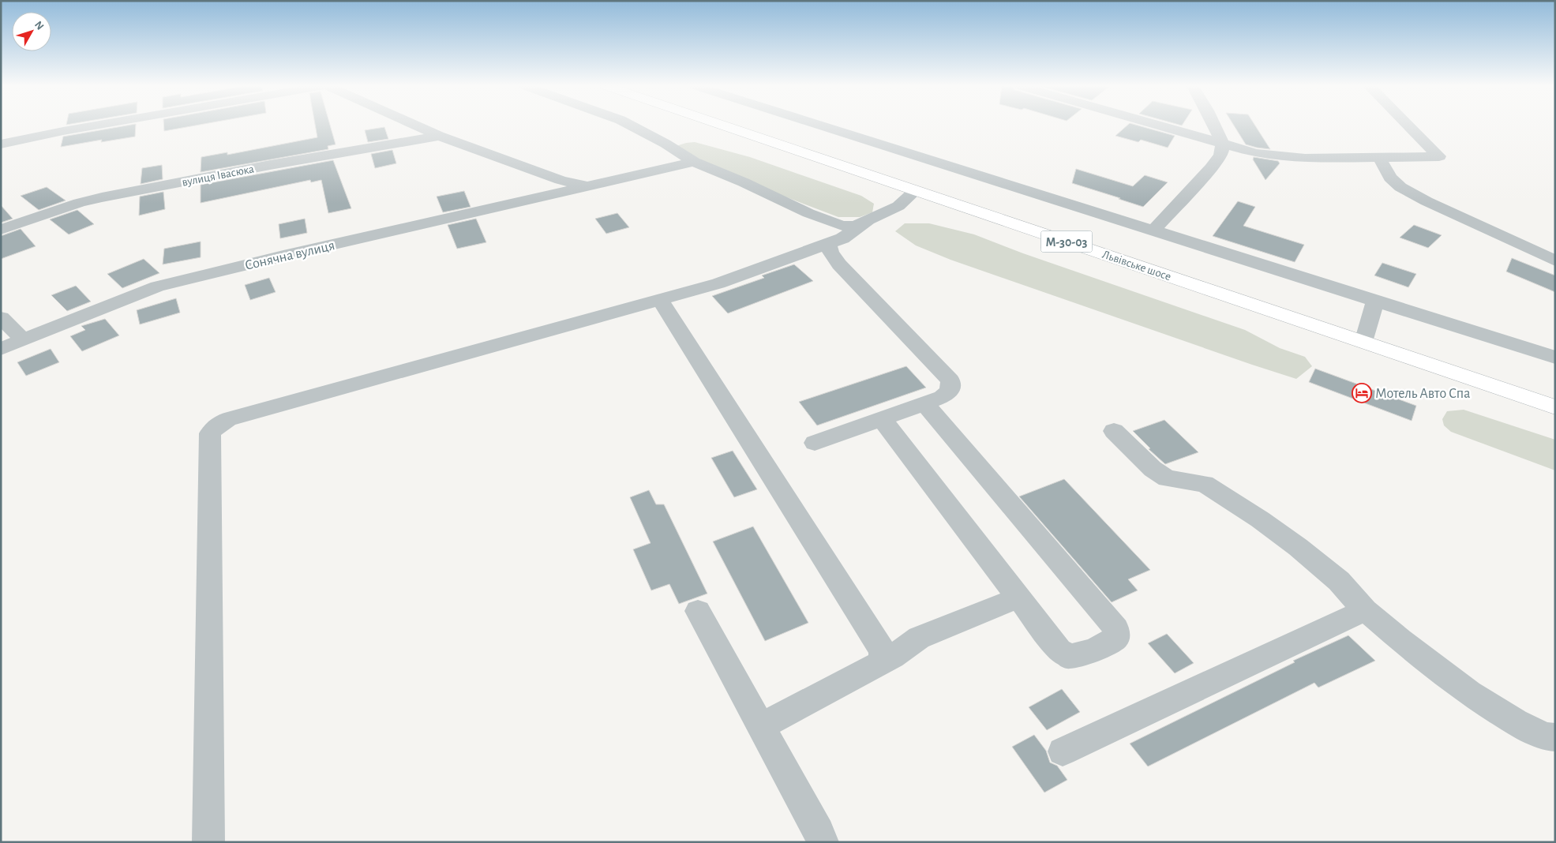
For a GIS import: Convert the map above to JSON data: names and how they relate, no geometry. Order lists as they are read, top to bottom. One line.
{"streets":{"main road":["М-30-03","Львівське шосе"],"street":["вулиця Івасюка","Сонячна вулиця"]},"places":{"hotel":["Мотель Авто Спа"]},"north":"top right"}
